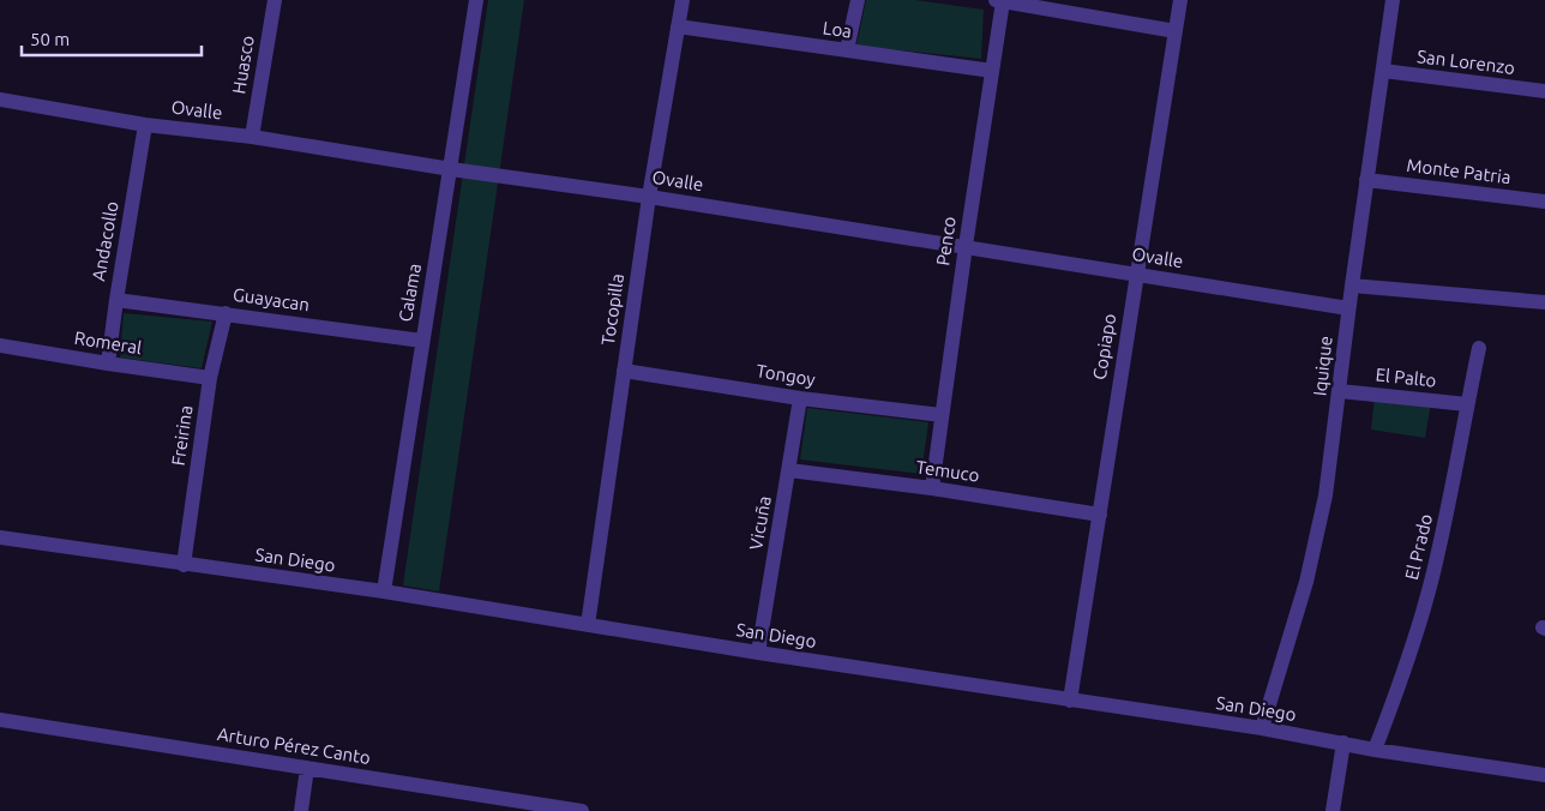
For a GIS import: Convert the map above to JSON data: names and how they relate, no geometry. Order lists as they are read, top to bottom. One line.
{"streets":{"street":["Loa","San Lorenzo","Huasco","Ovalle","Monte Patria","Andacollo","Penco","Calama","Guayacan","Tocopilla","Romeral","Copiapo","Iquique","Tongoy","El Palto","Freirina","Temuco","Vicuña","El Prado","San Diego","Arturo Pérez Canto"]},"crossings":[["Loa","Penco"],["Loa","Tocopilla"],["San Lorenzo","Iquique"],["Huasco","Ovalle"],["Ovalle","Andacollo"],["Ovalle","Penco"],["Ovalle","Calama"],["Ovalle","Tocopilla"],["Ovalle","Copiapo"],["Ovalle","Iquique"],["Monte Patria","Iquique"],["Andacollo","Guayacan"],["Andacollo","Romeral"],["Penco","Tongoy"],["Penco","Temuco"],["Calama","Guayacan"],["Calama","San Diego"],["Guayacan","Freirina"],["Tocopilla","Tongoy"],["Tocopilla","San Diego"],["Romeral","Freirina"],["Copiapo","Temuco"],["Copiapo","San Diego"],["Iquique","El Palto"],["Iquique","San Diego"],["Tongoy","Vicuña"],["El Palto","El Prado"],["Freirina","San Diego"],["Temuco","Vicuña"],["Vicuña","San Diego"],["El Prado","San Diego"]],"scale_bar":"50 m"}
